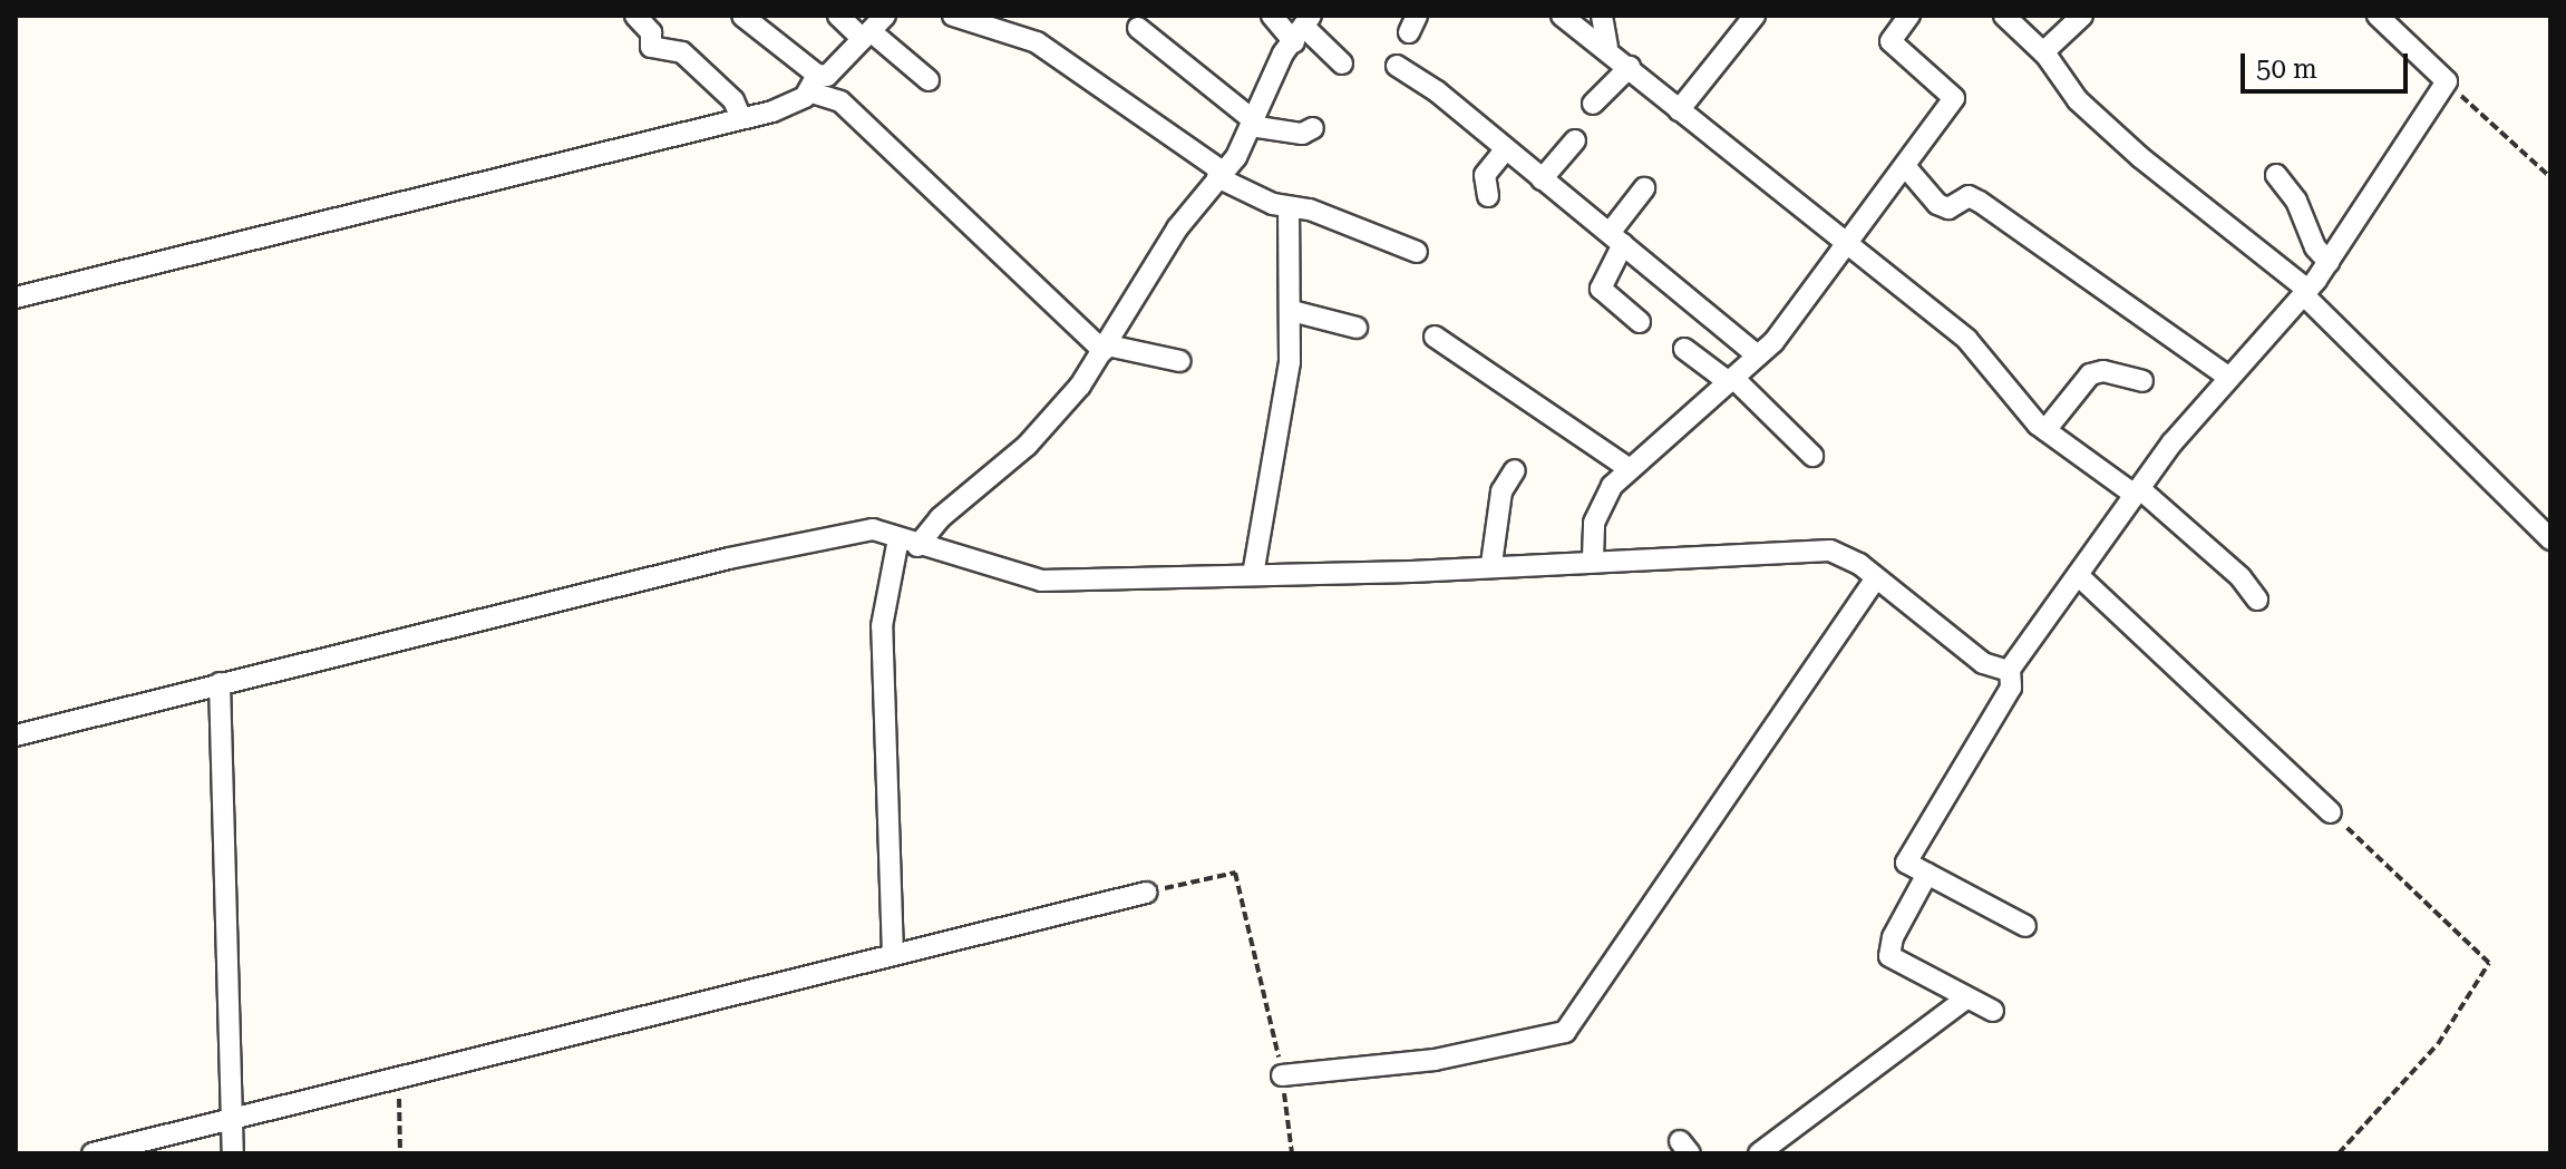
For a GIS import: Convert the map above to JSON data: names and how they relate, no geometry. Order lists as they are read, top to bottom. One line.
{"scale_bar":"50 m"}
